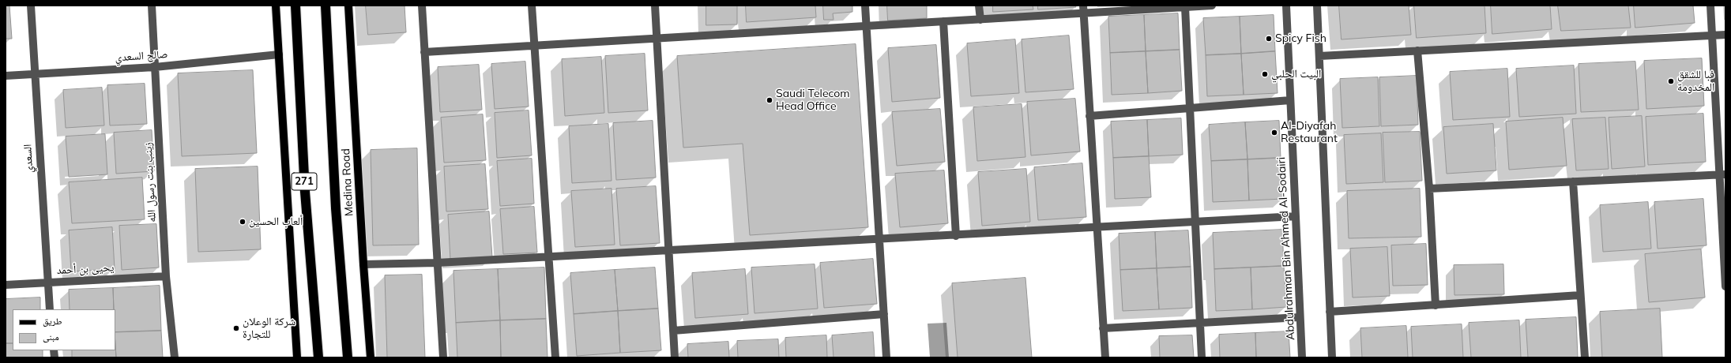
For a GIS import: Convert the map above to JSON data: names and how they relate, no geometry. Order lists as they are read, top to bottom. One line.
{"streets":{"highway":["271"],"main road":["Medina Road"],"street":["صالح السعدي","السعدي","زينب بنت رسول الله","Abdulrahman Bin Ahmed Al-Sodairi","يحيى بن أحمد"]},"crossings":[["صالح السعدي","السعدي"],["صالح السعدي","زينب بنت رسول الله"],["السعدي","يحيى بن أحمد"],["زينب بنت رسول الله","يحيى بن أحمد"]],"places":["Spicy Fish","البيت الحلبي","فبا للشقق المخدومة","Saudi Telecom Head Office","Al-Diyafah Restaurant","ألعاب الحسين","شركة الوعلان للتجارة"],"legend":["طريق","مبنى"]}
